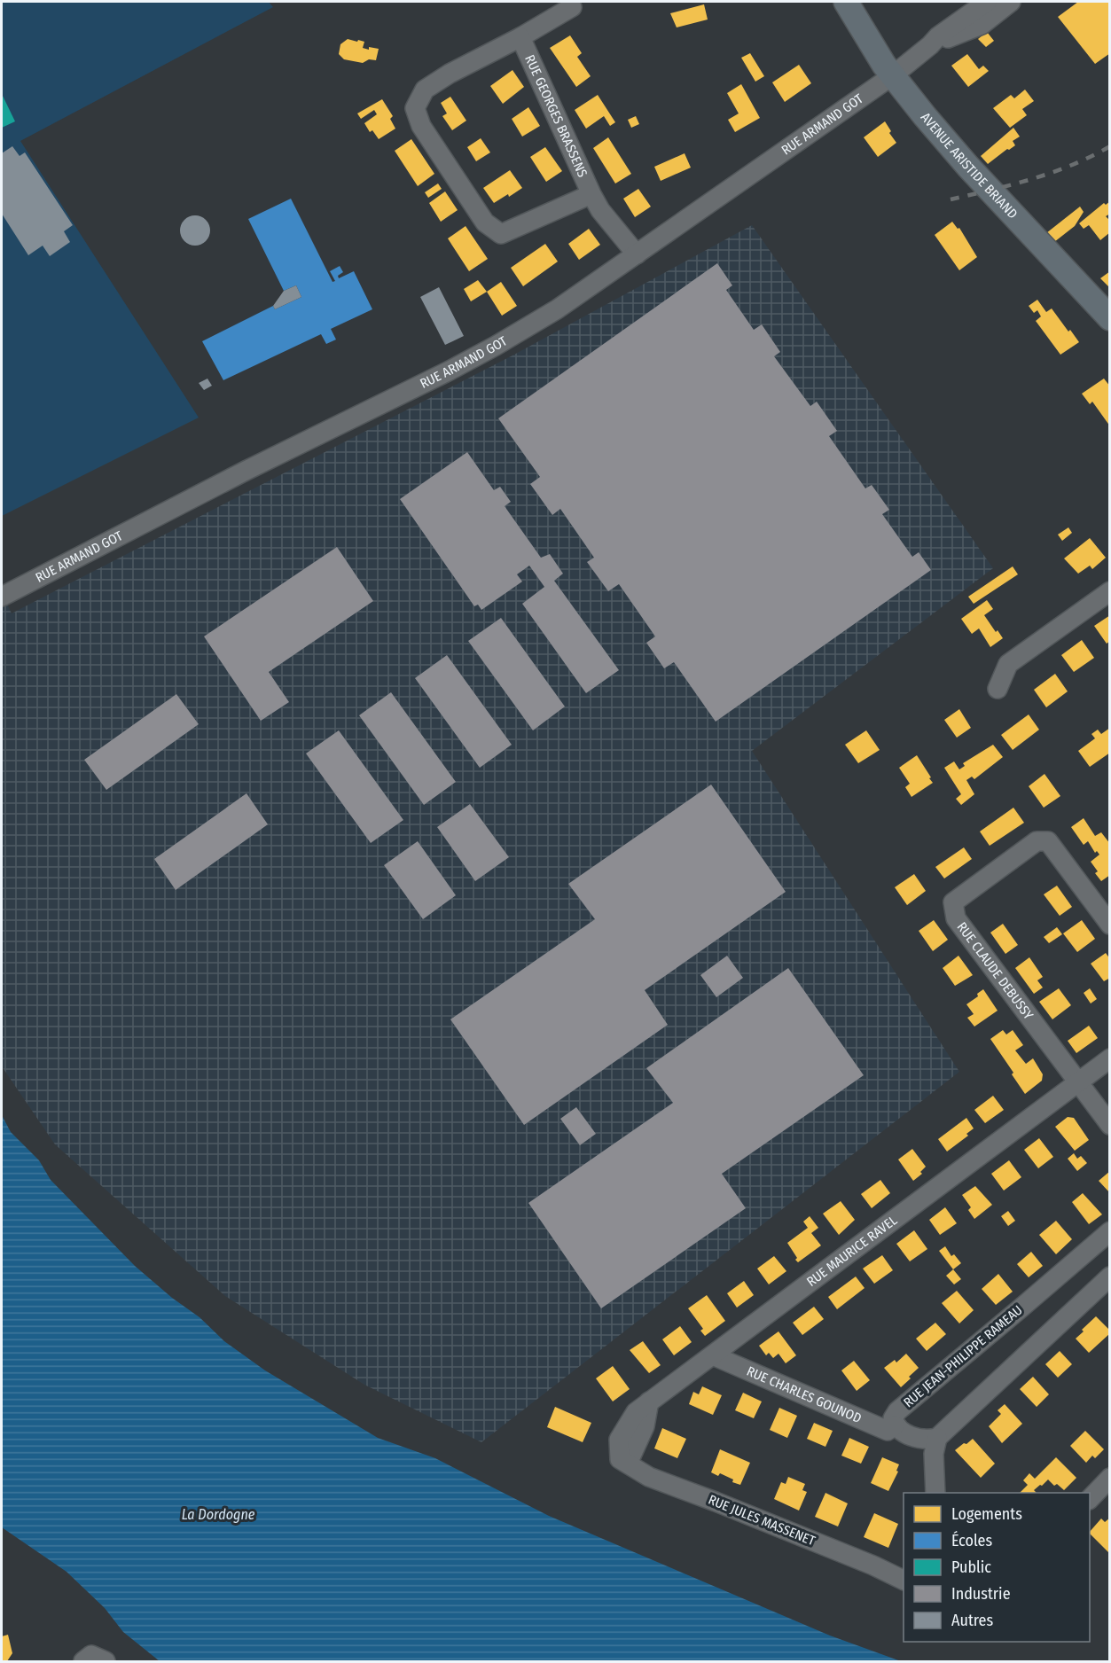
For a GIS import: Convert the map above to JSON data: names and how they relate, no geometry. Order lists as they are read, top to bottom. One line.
{"streets":{"main road":["AVENUE ARISTIDE BRIAND"],"street":["RUE GEORGES BRASSENS","RUE ARMAND GOT","RUE CLAUDE DEBUSSY","RUE MAURICE RAVEL","RUE JEAN-PHILIPPE RAMEAU","RUE CHARLES GOUNOD","RUE JULES MASSENET"]},"crossings":[["RUE GEORGES BRASSENS","RUE ARMAND GOT"],["RUE ARMAND GOT","AVENUE ARISTIDE BRIAND"],["RUE CLAUDE DEBUSSY","RUE MAURICE RAVEL"],["RUE MAURICE RAVEL","RUE CHARLES GOUNOD"],["RUE MAURICE RAVEL","RUE JULES MASSENET"],["RUE JEAN-PHILIPPE RAMEAU","RUE CHARLES GOUNOD"]],"water":["La Dordogne"],"legend":["Logements","Écoles","Public","Industrie","Autres"]}
